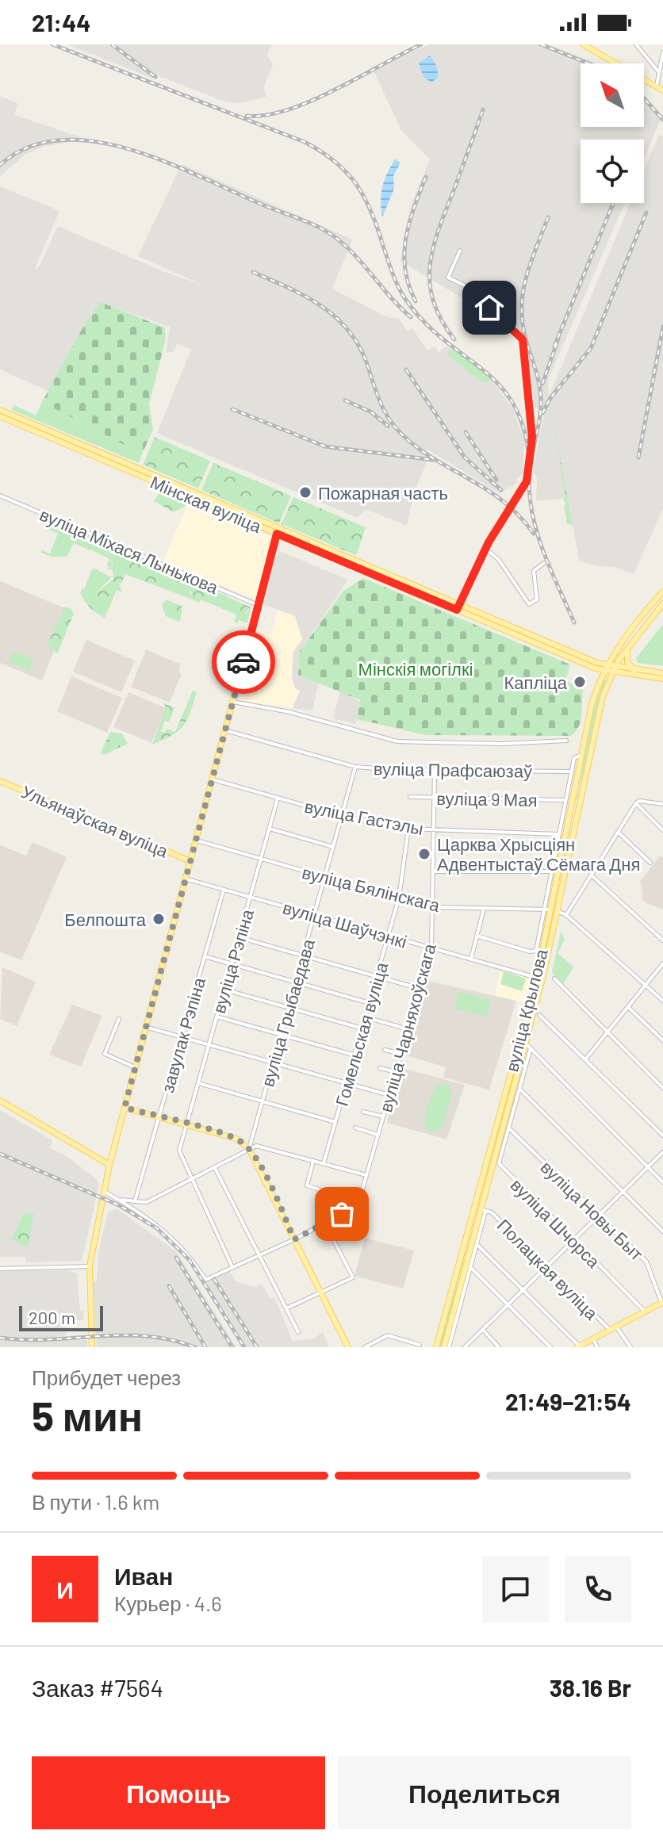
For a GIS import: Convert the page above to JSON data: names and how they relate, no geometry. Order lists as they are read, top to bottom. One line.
{"streets":{"main road":["Мінская вуліца","Ульянаўская вуліца","вуліца Крылова"],"street":["вуліца Міхася Лынькова","вуліца Прафсаюзаў","вуліца 9 Мая","вуліца Гастэлы","вуліца Бялінскага","вуліца Шаўчэнкі","вуліца Рэпіна","вуліца Грыбаедава","вуліца Чарняхоўскага","Гомельская вуліца","завулак Рэпіна","вуліца Новы Быт","вуліца Шчорса","Полацкая вуліца"]},"crossings":[["Мінская вуліца","вуліца Крылова"],["вуліца Прафсаюзаў","вуліца Грыбаедава"],["вуліца Прафсаюзаў","вуліца Чарняхоўскага"],["вуліца 9 Мая","вуліца Чарняхоўскага"],["вуліца Гастэлы","вуліца Рэпіна"],["вуліца Гастэлы","вуліца Грыбаедава"],["вуліца Гастэлы","вуліца Чарняхоўскага"],["вуліца Гастэлы","Гомельская вуліца"],["вуліца Бялінскага","вуліца Рэпіна"],["вуліца Бялінскага","вуліца Крылова"],["вуліца Бялінскага","вуліца Грыбаедава"],["вуліца Бялінскага","вуліца Чарняхоўскага"],["вуліца Бялінскага","Гомельская вуліца"],["вуліца Шаўчэнкі","вуліца Рэпіна"],["вуліца Шаўчэнкі","вуліца Крылова"],["вуліца Шаўчэнкі","вуліца Грыбаедава"],["вуліца Шаўчэнкі","вуліца Чарняхоўскага"],["вуліца Шаўчэнкі","Гомельская вуліца"],["вуліца Шаўчэнкі","завулак Рэпіна"],["вуліца Крылова","Полацкая вуліца"],["вуліца Новы Быт","вуліца Шчорса"]],"parks":["Мінскія могілкі"],"places":["Пожарная часть","Капліца","Царква Хрысціян Адвентыстаў Сёмага Дня","Белпошта"],"scale_bar":"200 m","north":"top left","page":{"status":"21:44","scale":"200 m","heading":["5 мин","Прибудет через","21:49–21:54"],"panel":["Иван","Курьер · 4.6","Заказ #7564","38.16 Br"],"bar":"В пути · 1.6 km","round":"И","buttons":["Помощь","Поделиться"]}}
